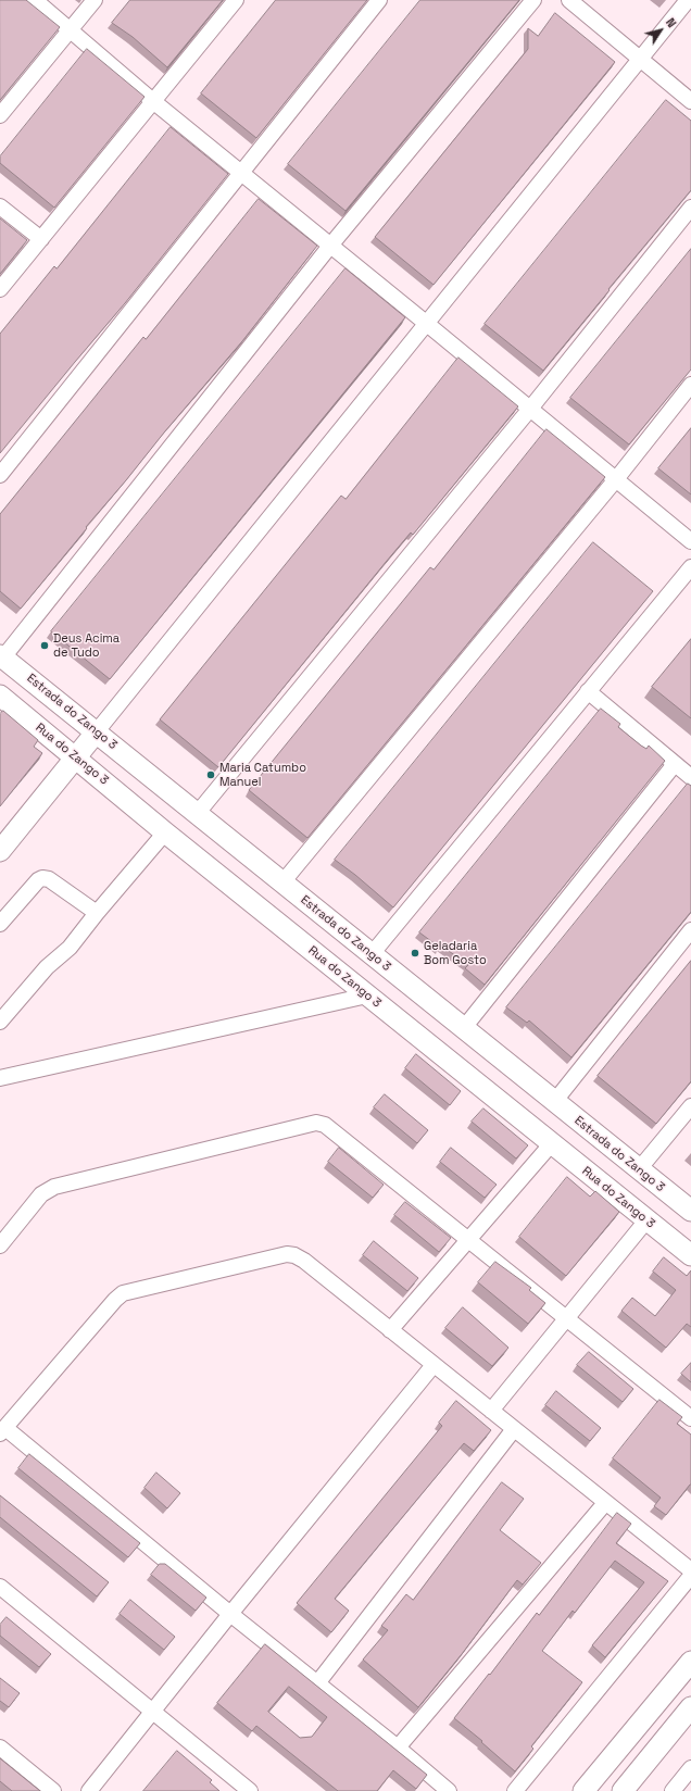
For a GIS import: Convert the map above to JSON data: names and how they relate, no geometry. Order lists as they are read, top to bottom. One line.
{"streets":{"street":["Estrada do Zango 3","Rua do Zango 3"]},"places":["Deus Acima de Tudo","Maria Catumbo Manuel","Geladaria Bom Gosto"],"north":"top right"}
